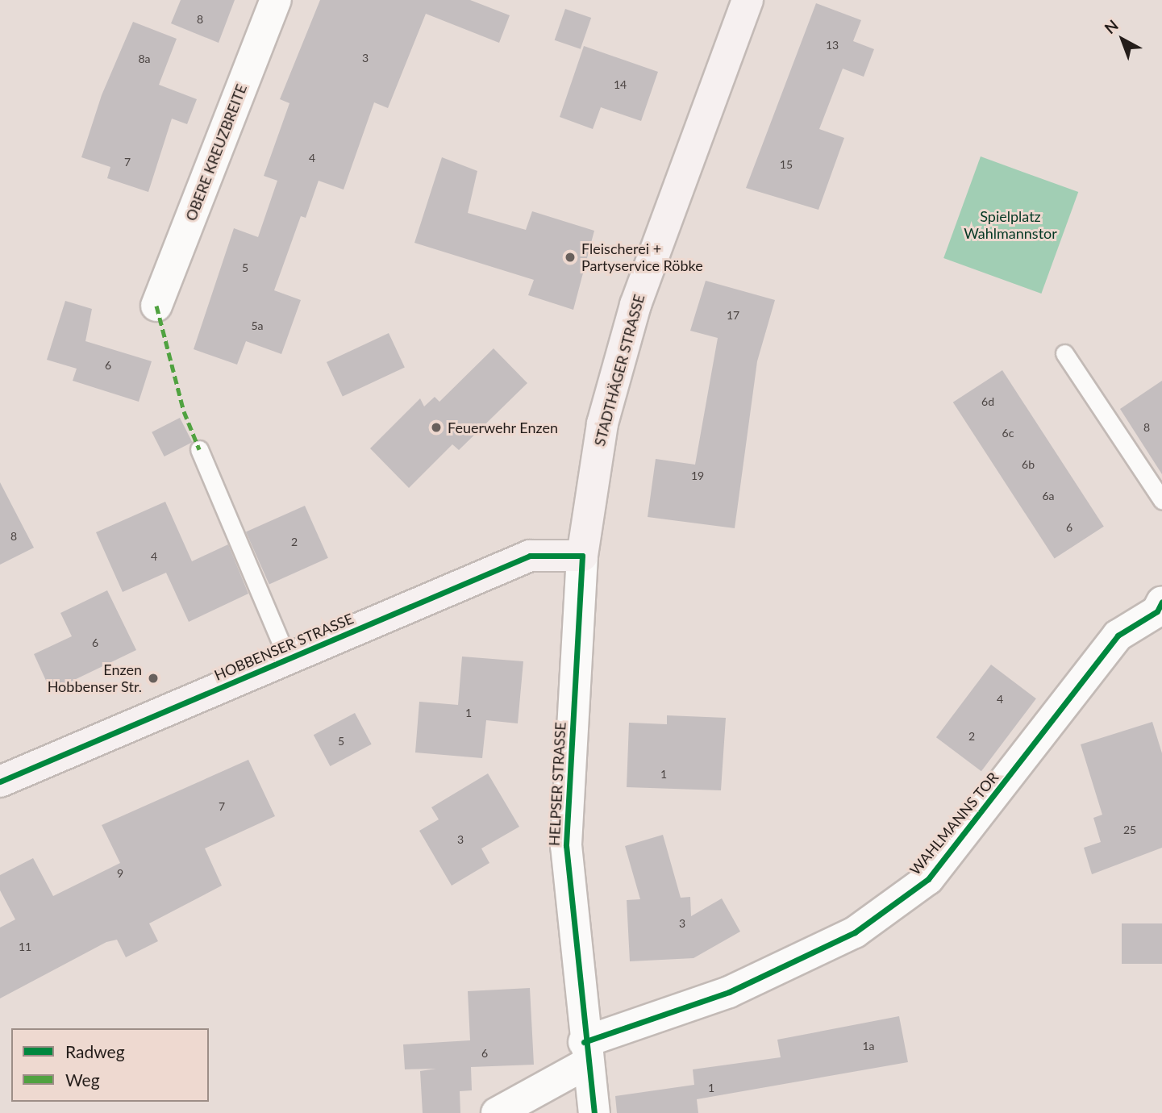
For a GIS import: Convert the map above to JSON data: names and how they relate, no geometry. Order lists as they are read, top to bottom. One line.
{"streets":{"main road":["STADTHÄGER STRASSE","HOBBENSER STRASSE"],"street":["OBERE KREUZBREITE","HELPSER STRASSE","WAHLMANNS TOR"]},"crossings":[["STADTHÄGER STRASSE","HOBBENSER STRASSE"],["STADTHÄGER STRASSE","HELPSER STRASSE"],["HOBBENSER STRASSE","HELPSER STRASSE"],["HELPSER STRASSE","WAHLMANNS TOR"]],"parks":["Spielplatz Wahlmannstor"],"places":["Fleischerei + Partyservice Röbke","Feuerwehr Enzen","Enzen Hobbenser Str."],"house_numbers":["8","13","3","8a","14","4","7","15","5","17","5a","6","6d","8","6c","6b","19","6a","6","8","2","4","6","4","1","2","5","1","7","25","3","9","3","11","1a","6","1"],"legend":["Radweg","Weg"],"north":"top left"}
